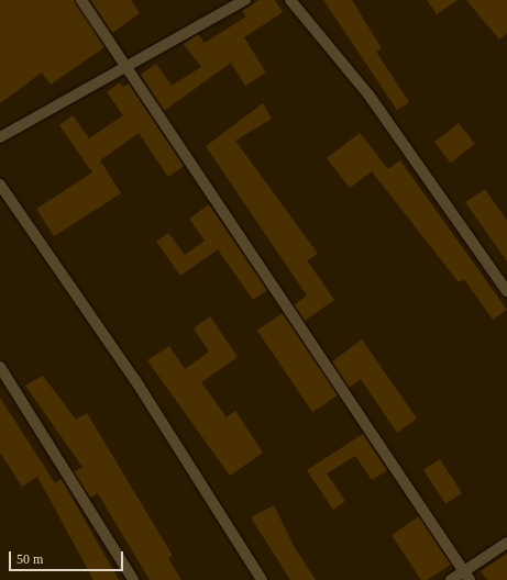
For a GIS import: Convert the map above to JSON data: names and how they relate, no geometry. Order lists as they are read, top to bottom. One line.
{"scale_bar":"50 m"}
